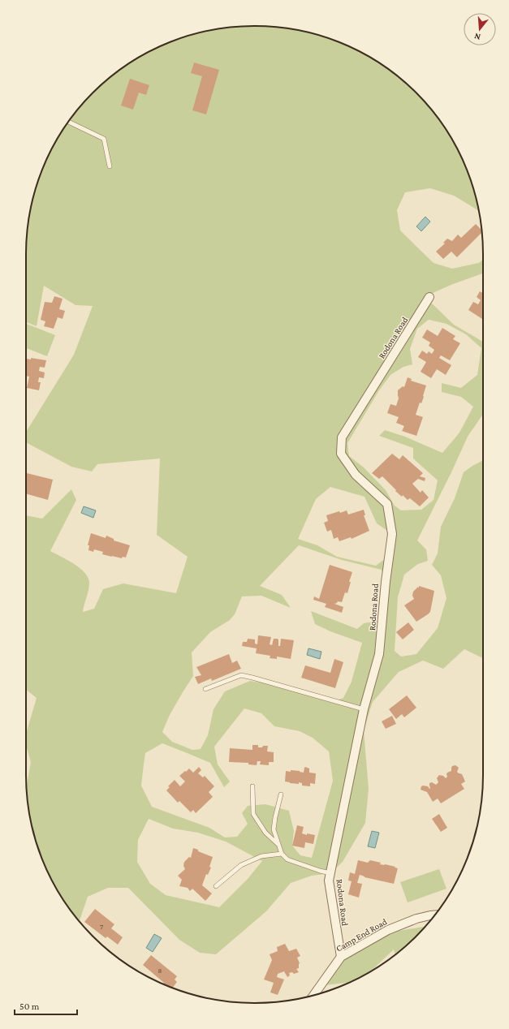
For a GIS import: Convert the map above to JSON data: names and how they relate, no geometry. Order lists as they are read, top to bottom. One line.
{"streets":{"street":["Rodona Road","Camp End Road"]},"crossings":[["Rodona Road","Camp End Road"]],"house_numbers":["7","8"],"scale_bar":"50 m","north":"bottom"}
